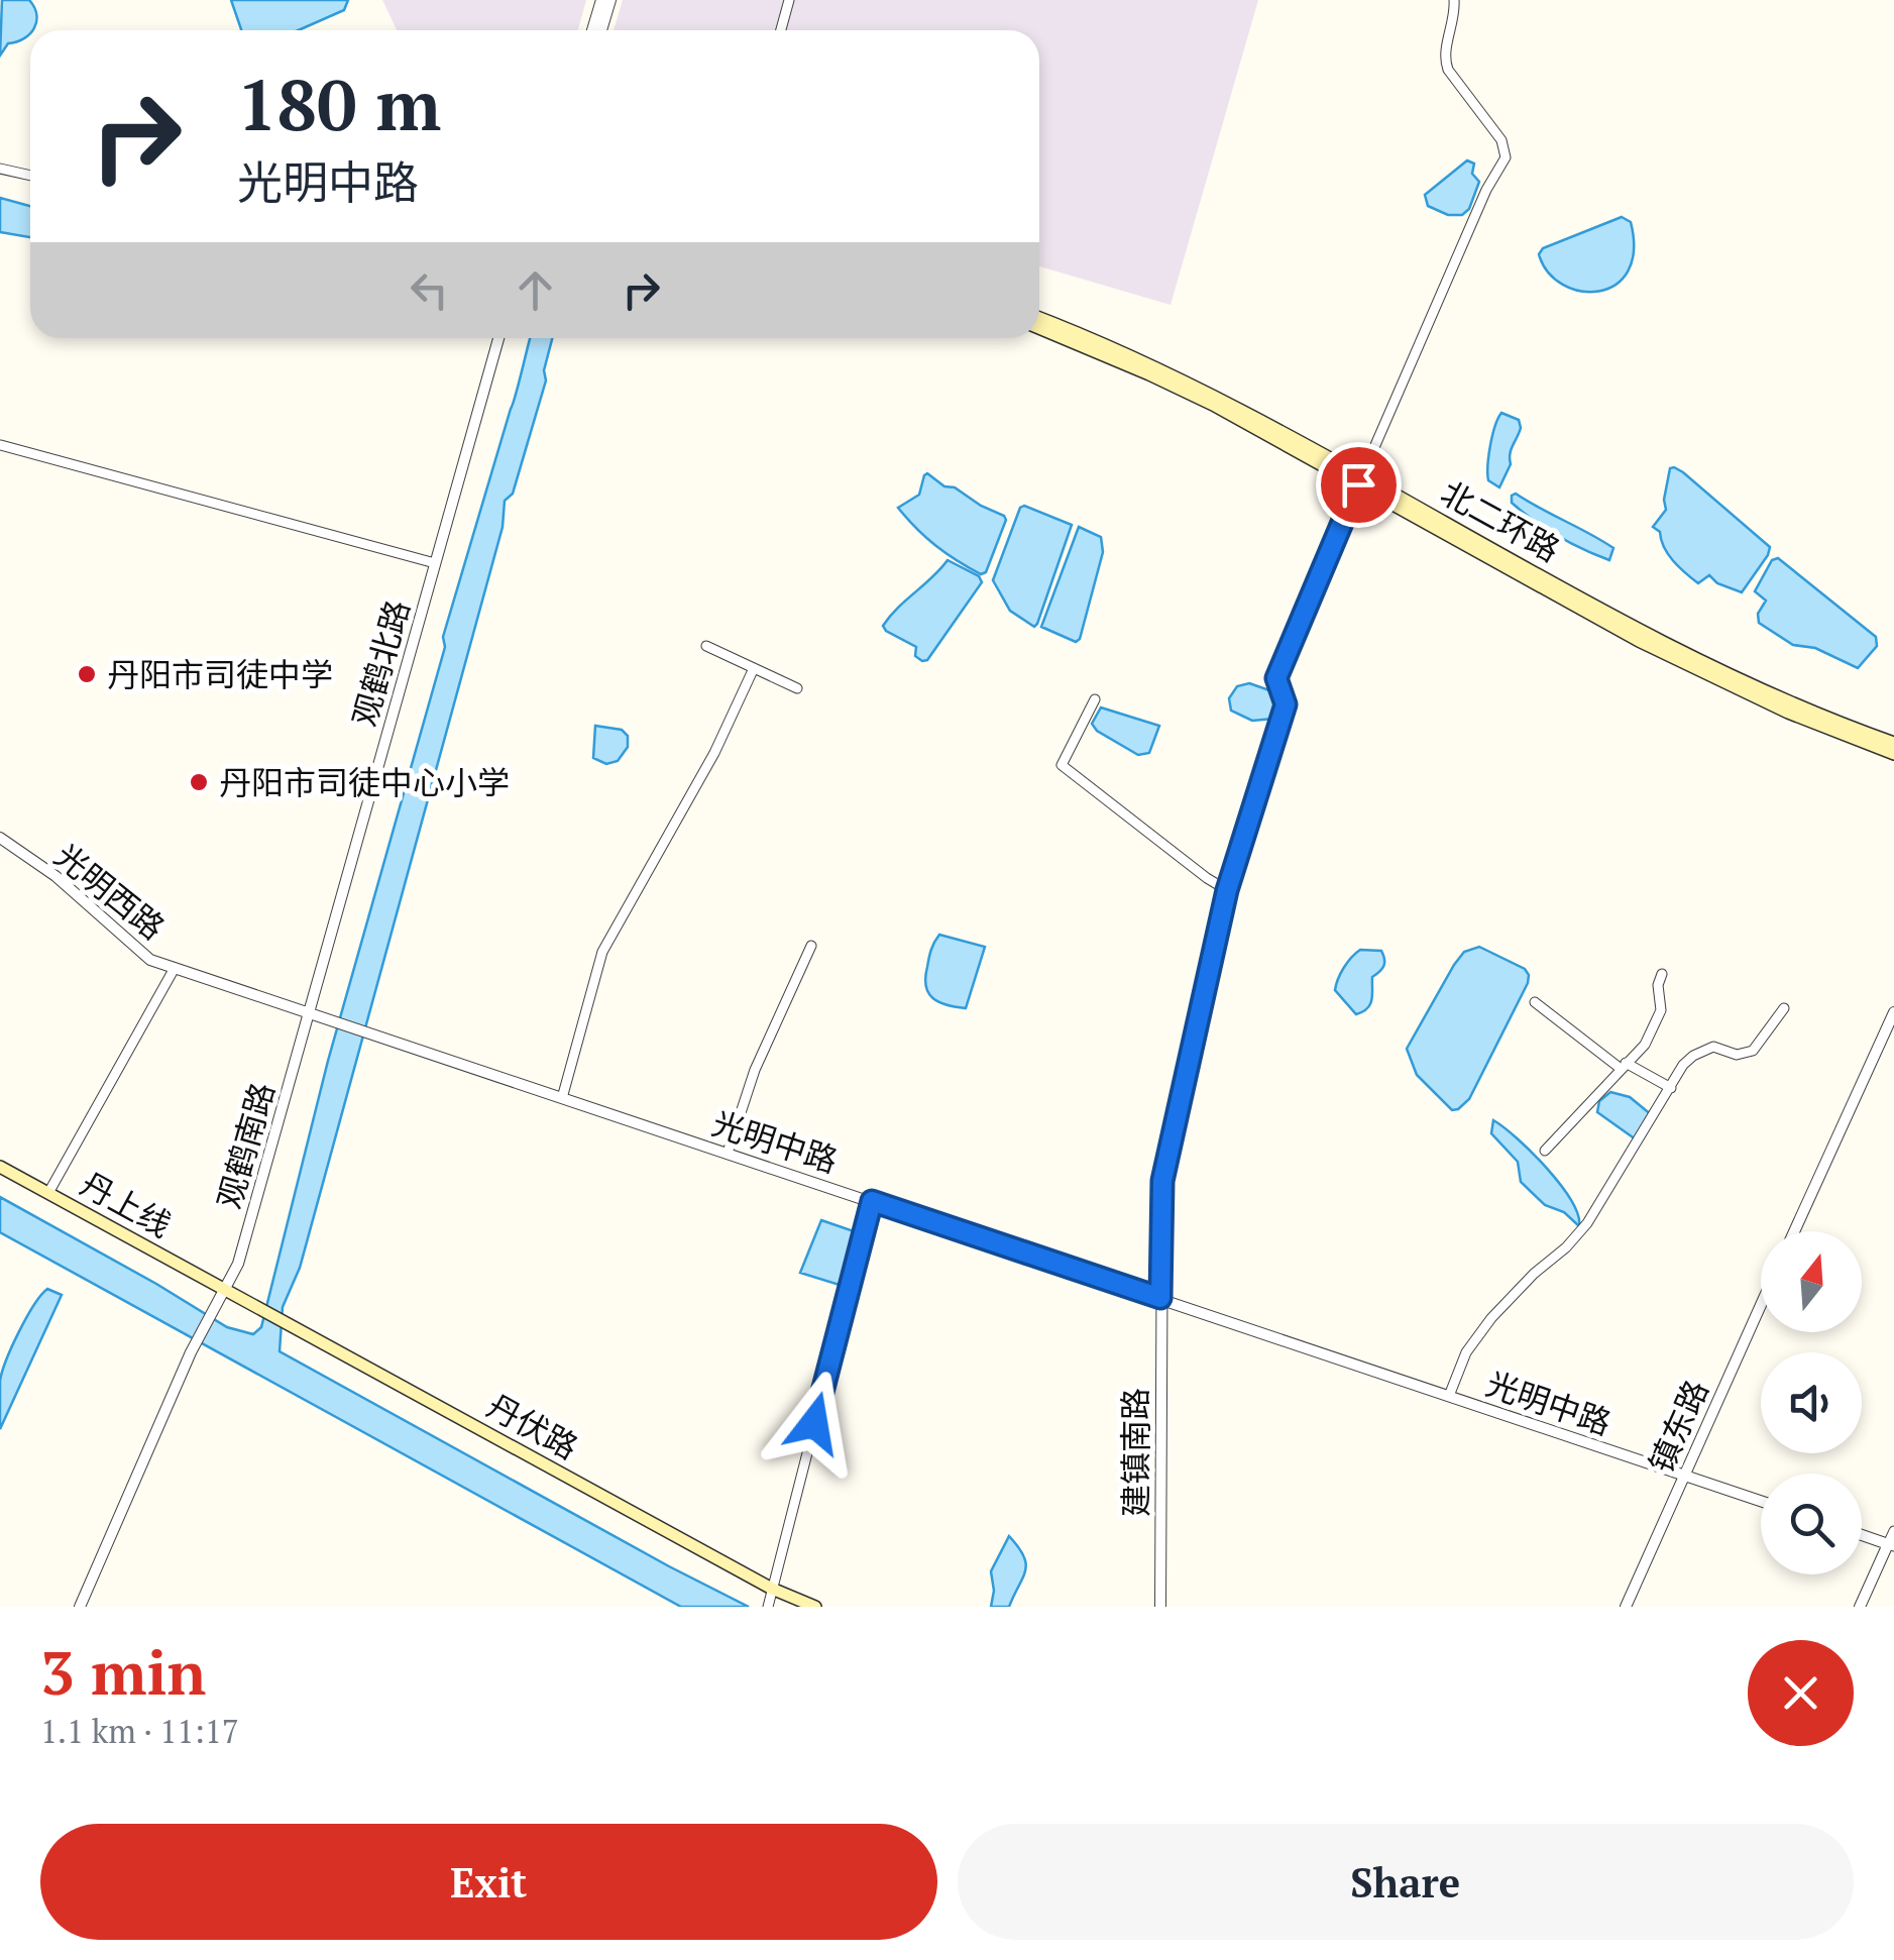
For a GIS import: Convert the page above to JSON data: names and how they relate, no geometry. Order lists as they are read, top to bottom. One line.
{"streets":{"main road":["北二环路","丹上线","丹伏路"],"street":["观鹤北路","光明西路","光明中路","观鹤南路","镇东路","建镇南路"]},"crossings":[["北二环路","建镇南路"],["观鹤北路","光明西路"],["观鹤北路","光明中路"],["观鹤北路","观鹤南路"],["光明西路","光明中路"],["光明西路","观鹤南路"],["光明中路","观鹤南路"],["光明中路","镇东路"],["光明中路","建镇南路"],["观鹤南路","丹上线"],["观鹤南路","丹伏路"],["丹上线","丹伏路"]],"places":["丹阳市司徒中学","丹阳市司徒中心小学"],"north":"top","page":{"turn":["180 m","光明中路"],"heading":["3 min","1.1 km · 11:17"],"buttons":["Exit","Share"]}}
